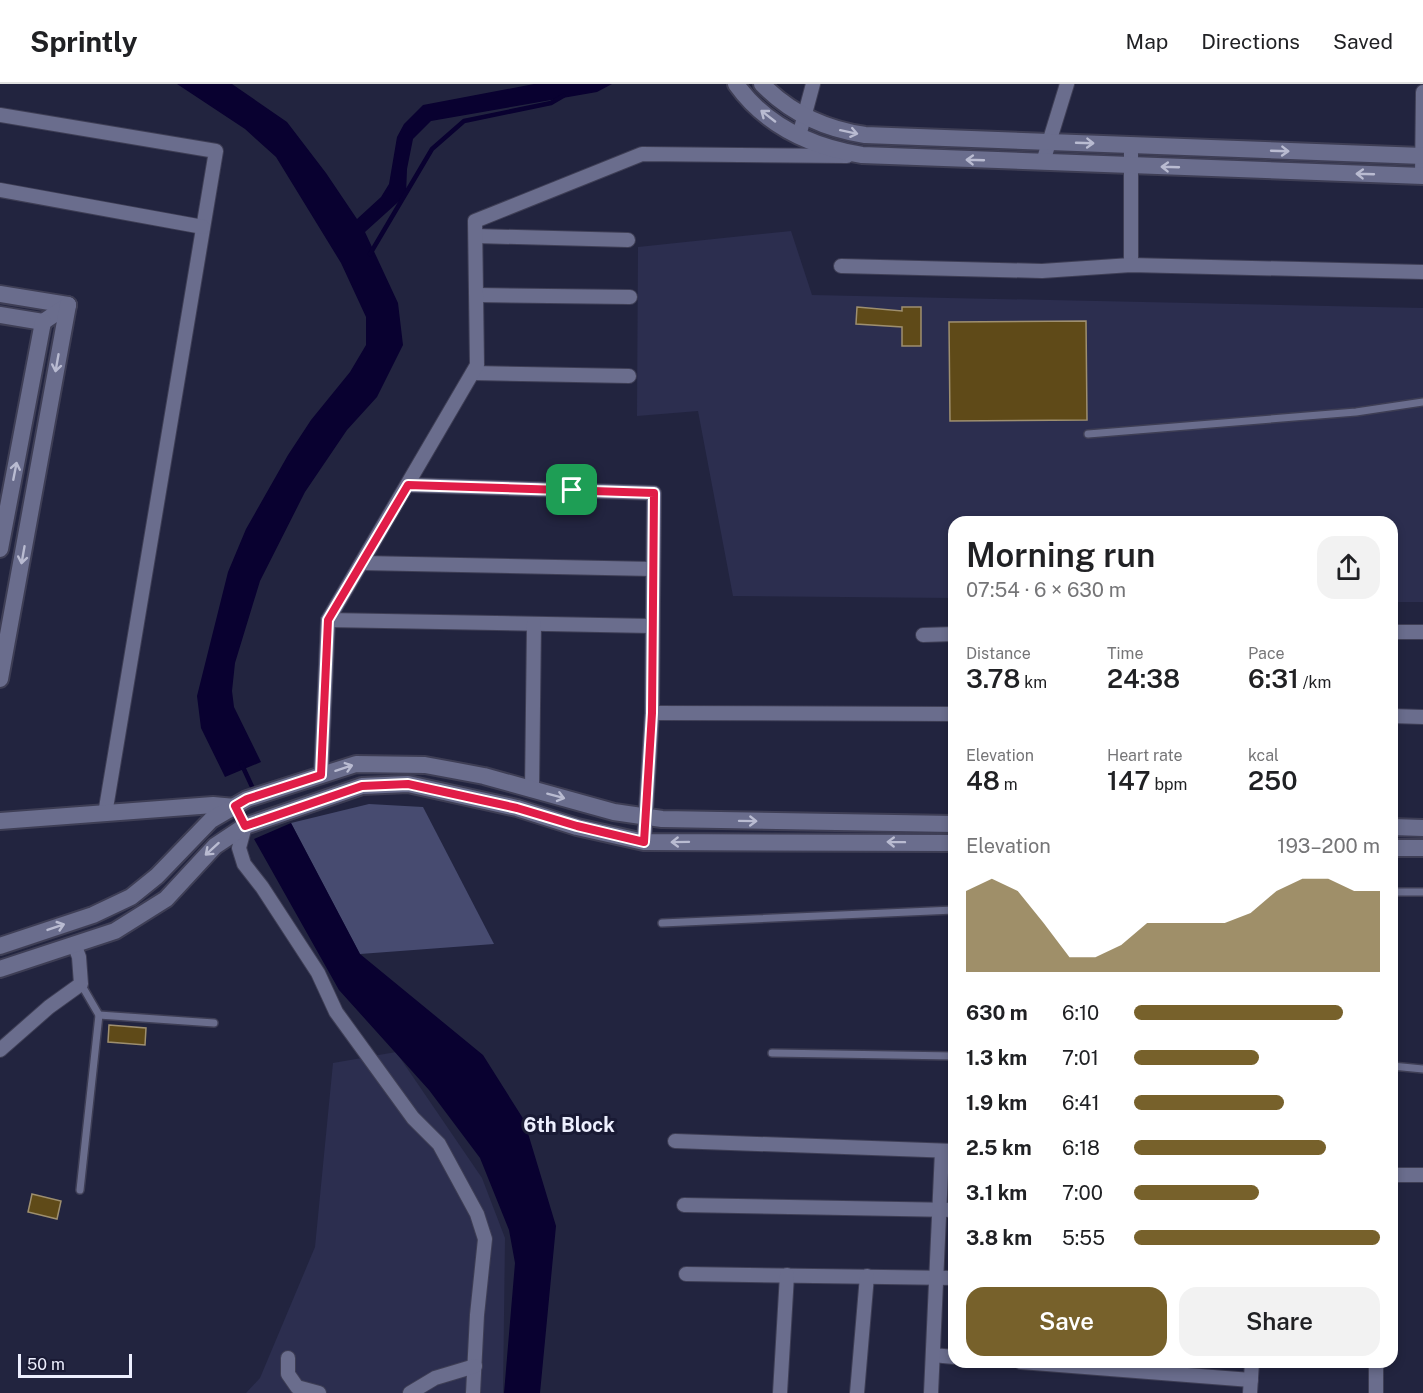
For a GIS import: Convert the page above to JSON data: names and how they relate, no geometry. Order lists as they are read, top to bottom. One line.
{"districts":["6th Block"],"scale_bar":"50 m","page":{"header":"Sprintly","nav":["Map","Directions","Saved"],"heading":["Morning run","07:54 · 6 × 630 m"],"stats":[["Distance","3.78 km"],["Time","24:38"],["Pace","6:31 /km"],["Elevation","48 m"],["Heart rate","147 bpm"],["kcal","250"]],"chart":["Elevation","193–200 m"],"list":[{"name":"630 m","note":"6:10"},{"name":"1.3 km","note":"7:01"},{"name":"1.9 km","note":"6:41"},{"name":"2.5 km","note":"6:18"},{"name":"3.1 km","note":"7:00"},{"name":"3.8 km","note":"5:55"}],"buttons":["Save","Share"],"scale":"50 m"}}
